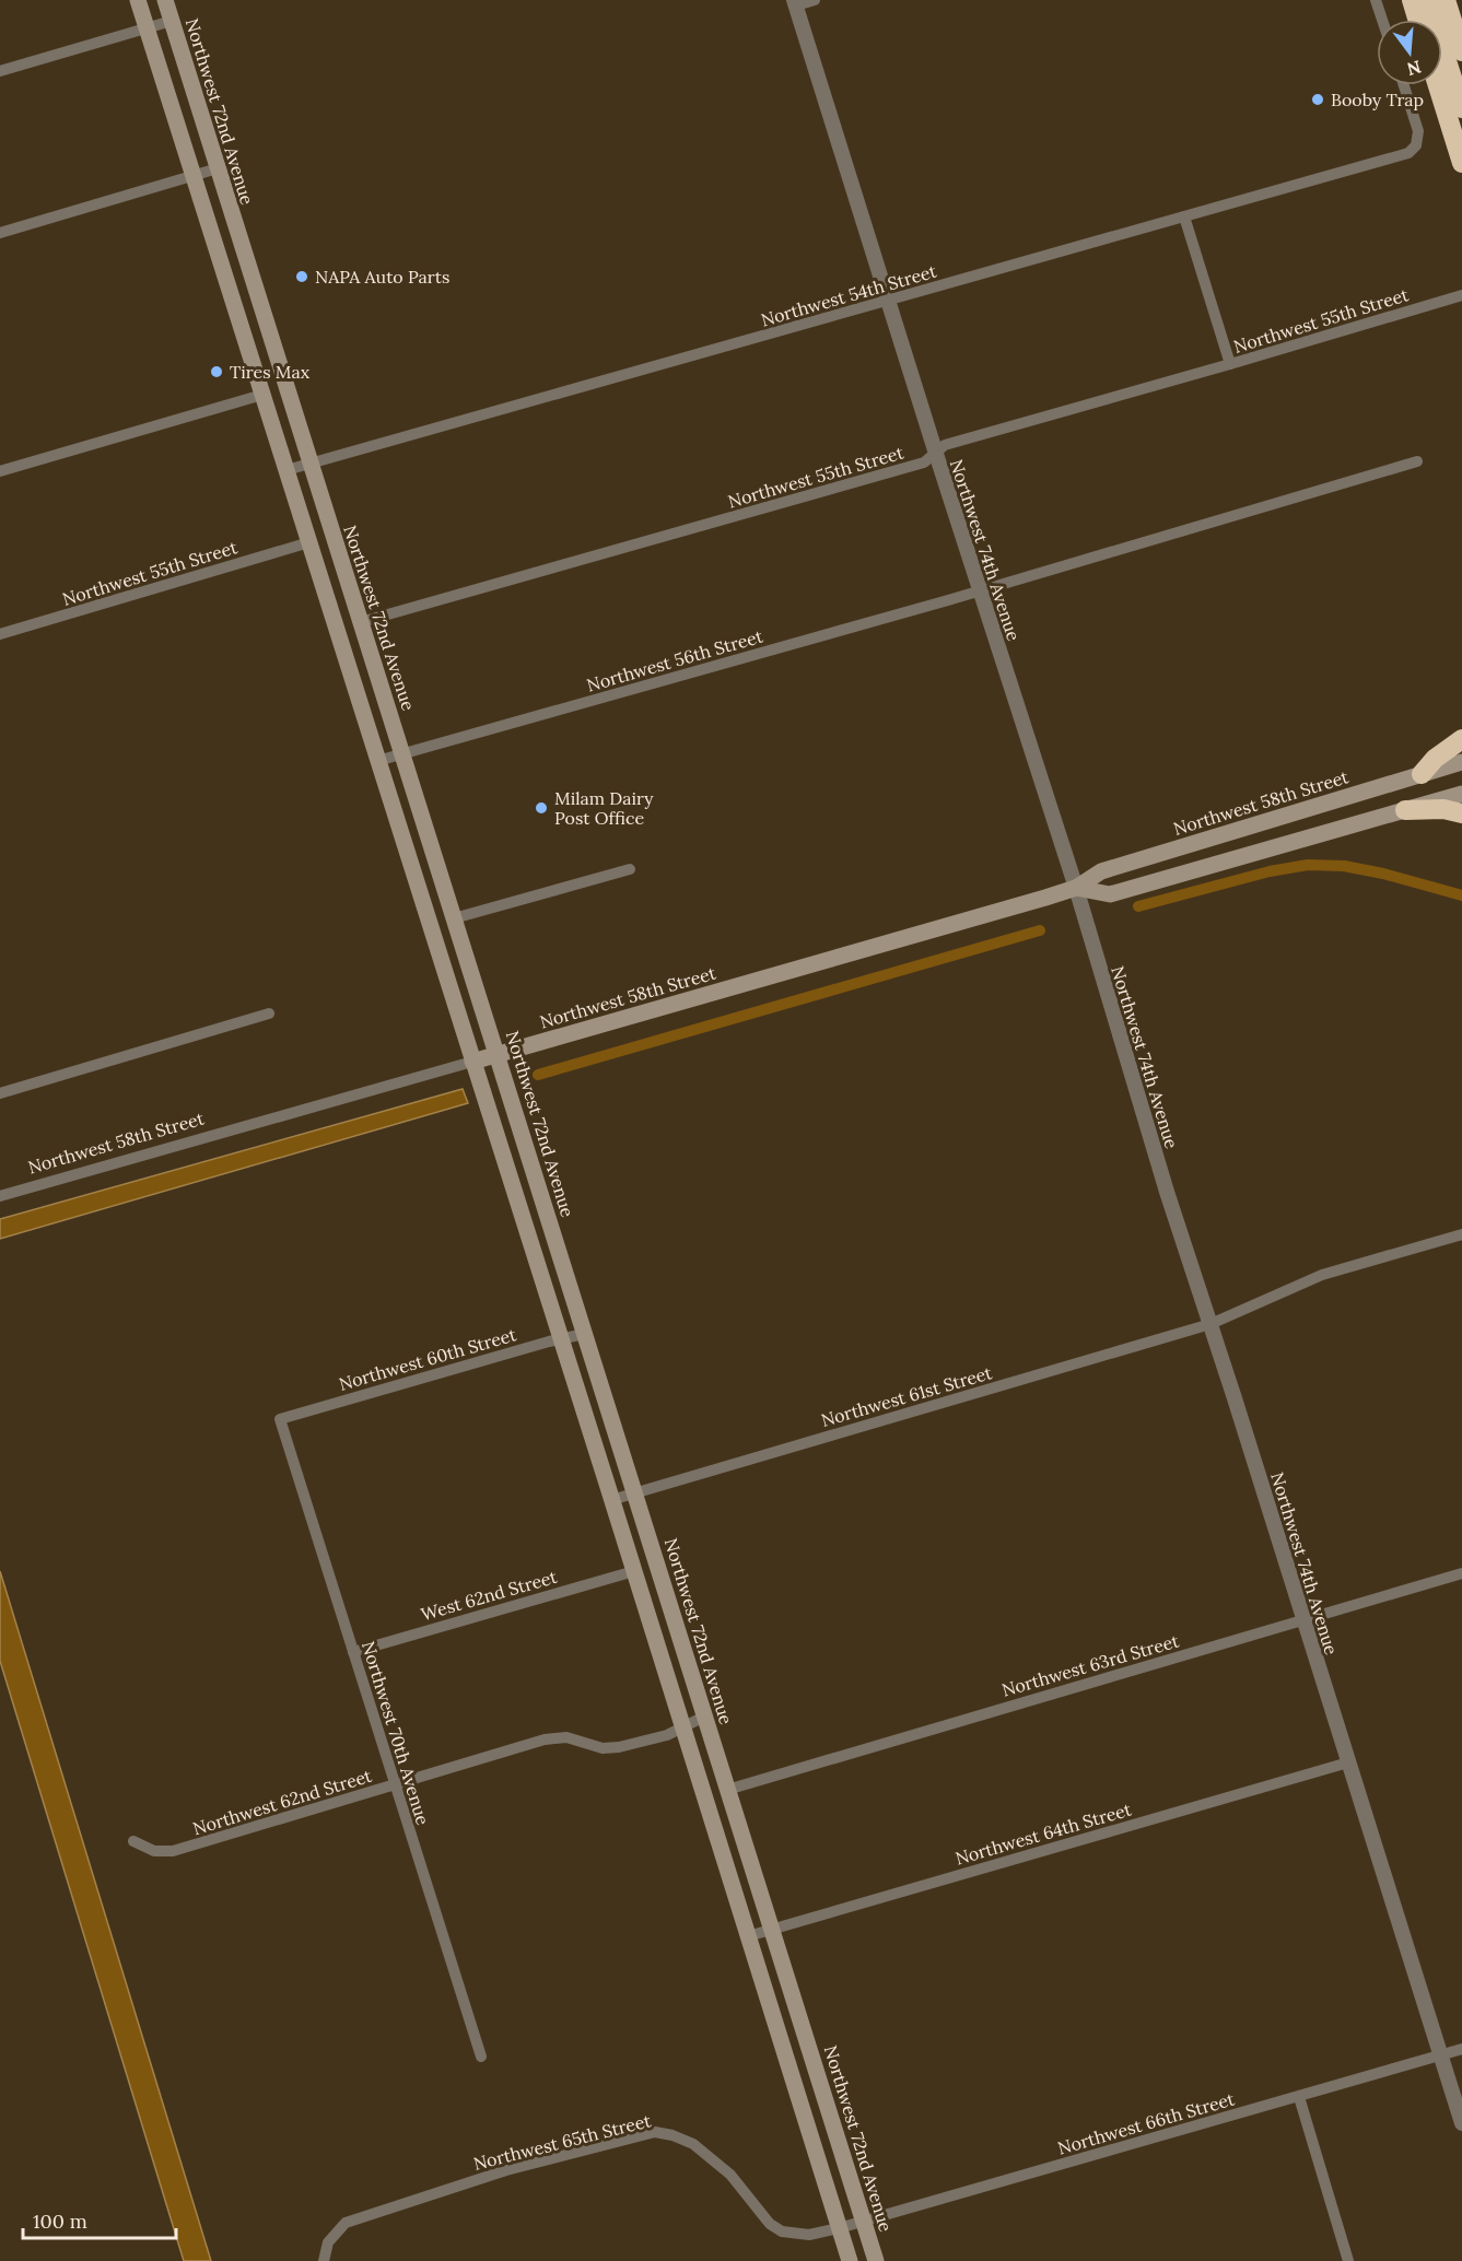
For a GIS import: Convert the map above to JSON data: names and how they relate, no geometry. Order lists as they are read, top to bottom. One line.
{"streets":{"main road":["Northwest 72nd Avenue","Northwest 58th Street"],"street":["Northwest 54th Street","Northwest 55th Street","Northwest 74th Avenue","Northwest 56th Street","Northwest 60th Street","Northwest 61st Street","West 62nd Street","Northwest 63rd Street","Northwest 70th Avenue","Northwest 62nd Street","Northwest 64th Street","Northwest 66th Street","Northwest 65th Street"]},"crossings":[["Northwest 72nd Avenue","Northwest 54th Street"],["Northwest 72nd Avenue","Northwest 55th Street"],["Northwest 72nd Avenue","Northwest 56th Street"],["Northwest 72nd Avenue","Northwest 58th Street"],["Northwest 72nd Avenue","Northwest 60th Street"],["Northwest 72nd Avenue","Northwest 61st Street"],["Northwest 72nd Avenue","Northwest 63rd Street"],["Northwest 72nd Avenue","Northwest 62nd Street"],["Northwest 72nd Avenue","Northwest 64th Street"],["Northwest 72nd Avenue","Northwest 66th Street"],["Northwest 54th Street","Northwest 74th Avenue"],["Northwest 55th Street","Northwest 74th Avenue"],["Northwest 74th Avenue","Northwest 56th Street"],["Northwest 74th Avenue","Northwest 58th Street"],["Northwest 74th Avenue","Northwest 61st Street"],["Northwest 74th Avenue","Northwest 63rd Street"],["Northwest 74th Avenue","Northwest 64th Street"],["Northwest 74th Avenue","Northwest 66th Street"],["Northwest 60th Street","Northwest 70th Avenue"],["West 62nd Street","Northwest 70th Avenue"],["Northwest 70th Avenue","Northwest 62nd Street"],["Northwest 66th Street","Northwest 65th Street"]],"places":["Booby Trap","NAPA Auto Parts","Tires Max","Milam Dairy Post Office"],"scale_bar":"100 m","north":"bottom"}
